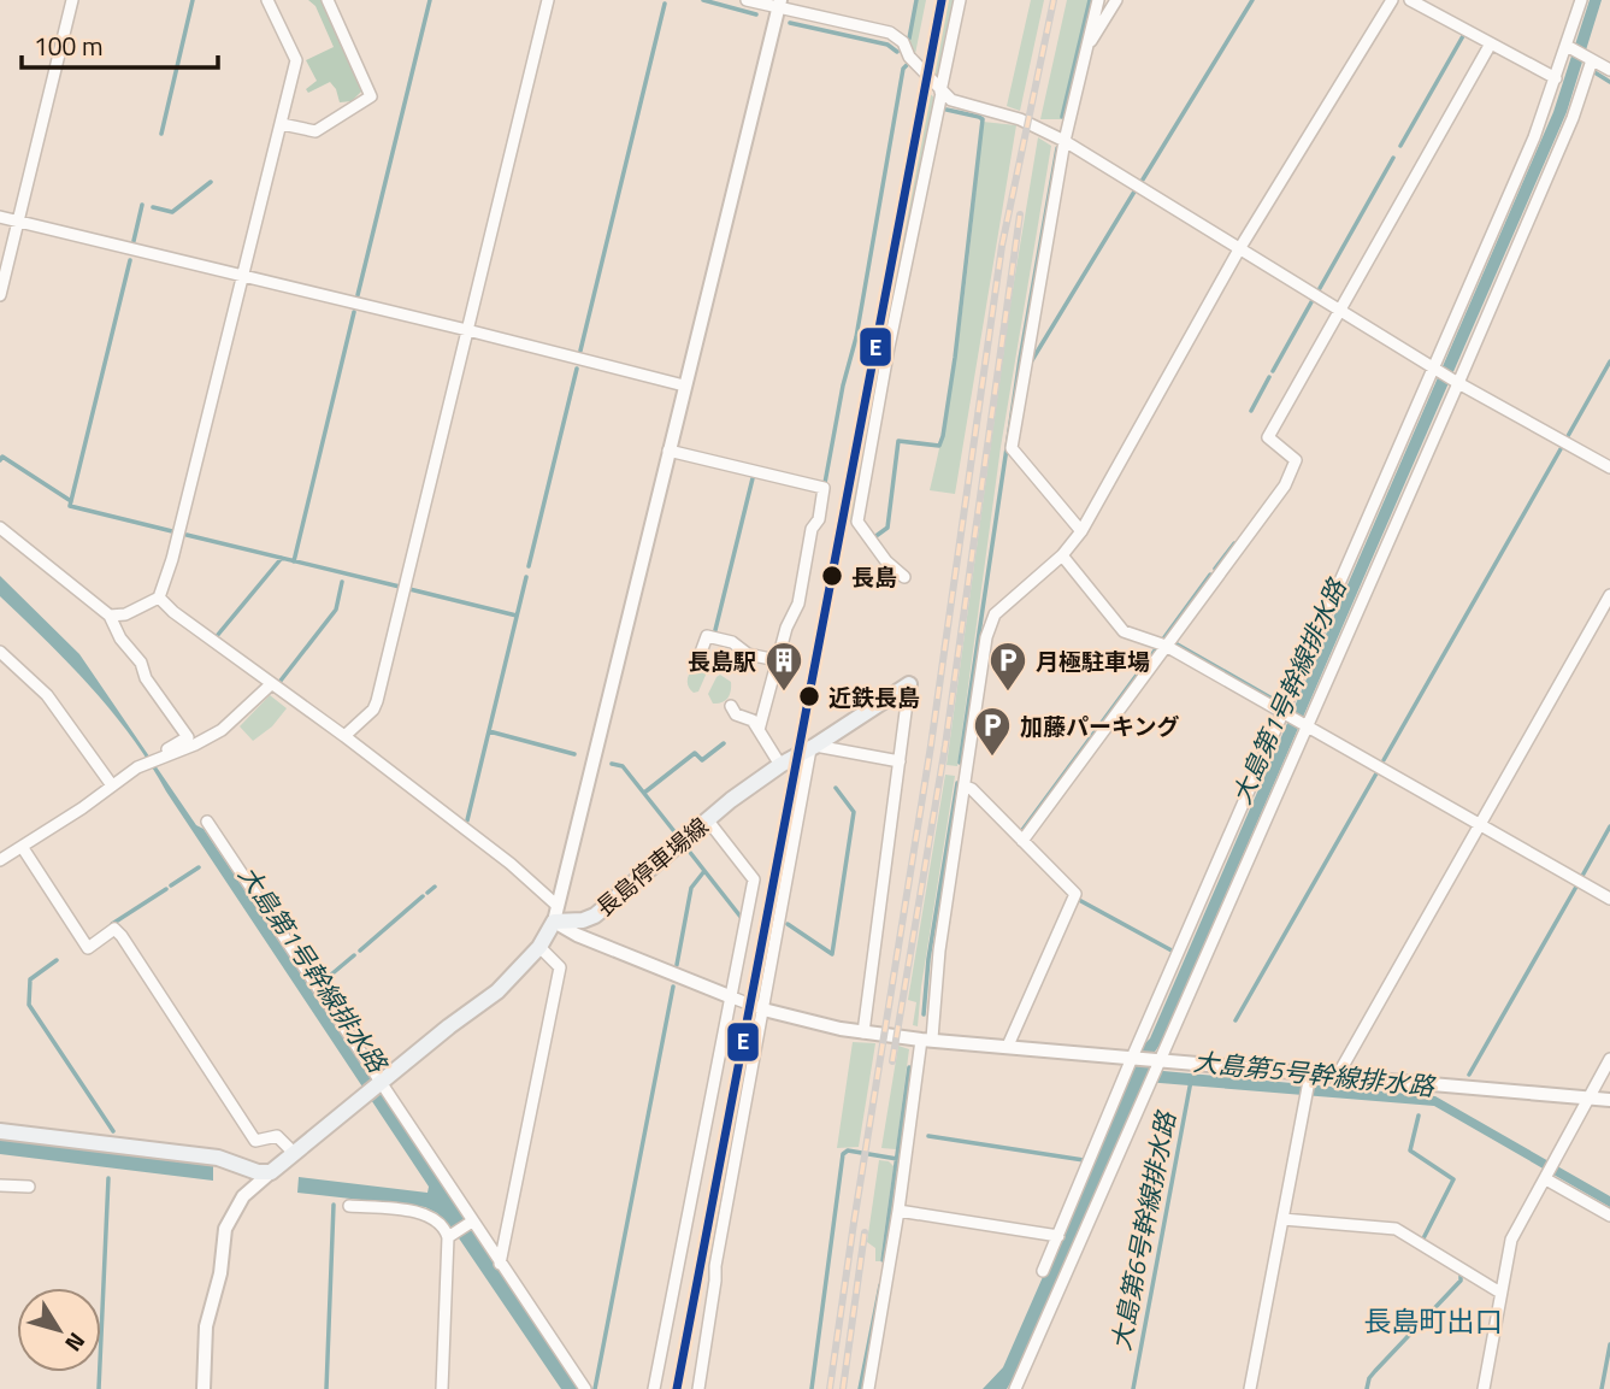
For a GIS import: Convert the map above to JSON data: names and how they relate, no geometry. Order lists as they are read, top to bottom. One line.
{"streets":{"main road":["長島停車場線"]},"districts":["長島町出口"],"water":["大島第1号幹線排水路","大島第5号幹線排水路","大島第6号幹線排水路"],"places":{"other":["長島","近鉄長島"],"building":["長島駅"],"parking":["月極駐車場","加藤パーキング"]},"lines":["transit line E"],"scale_bar":"100 m","north":"bottom right"}
